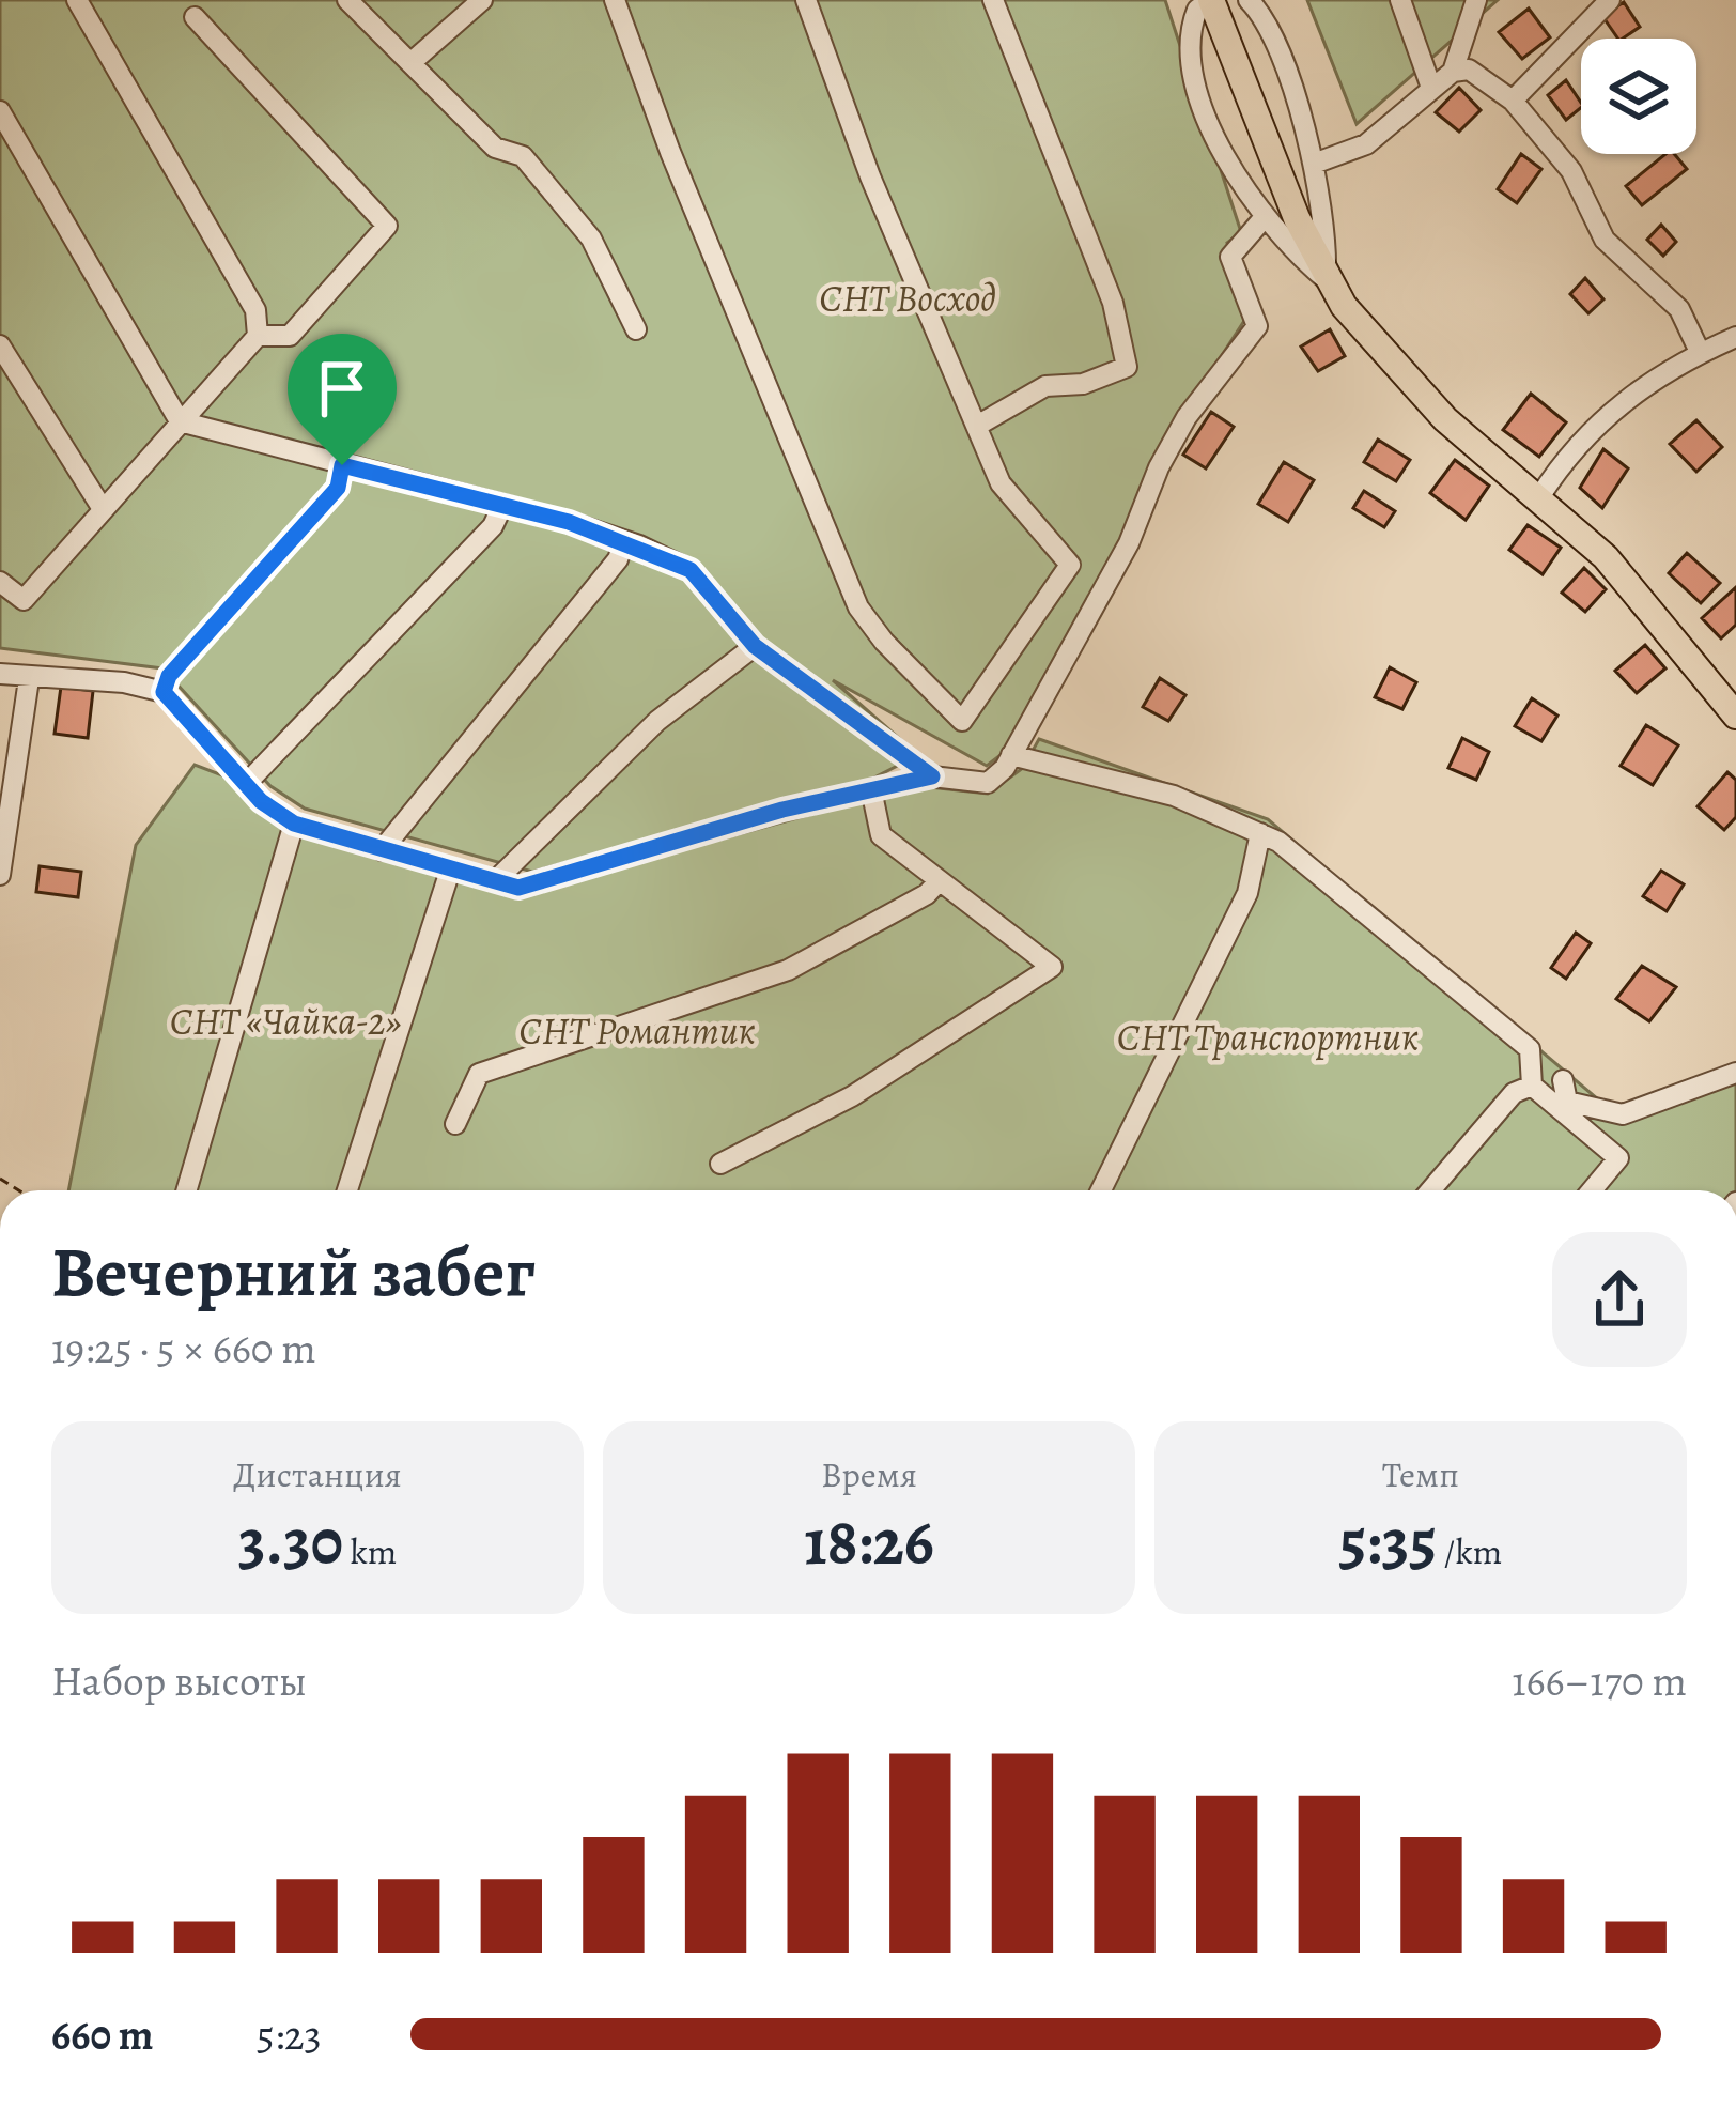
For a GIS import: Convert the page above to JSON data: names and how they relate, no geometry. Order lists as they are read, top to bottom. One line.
{"parks":["СНТ Восход","СНТ «Чайка-2»","СНТ Романтик","СНТ Транспортник"],"page":{"heading":["Вечерний забег","19:25 · 5 × 660 m"],"stats":[["Дистанция","3.30 km"],["Время","18:26"],["Темп","5:35 /km"]],"chart":["Набор высоты","166–170 m"],"list":[{"name":"660 m","note":"5:23"}]}}
